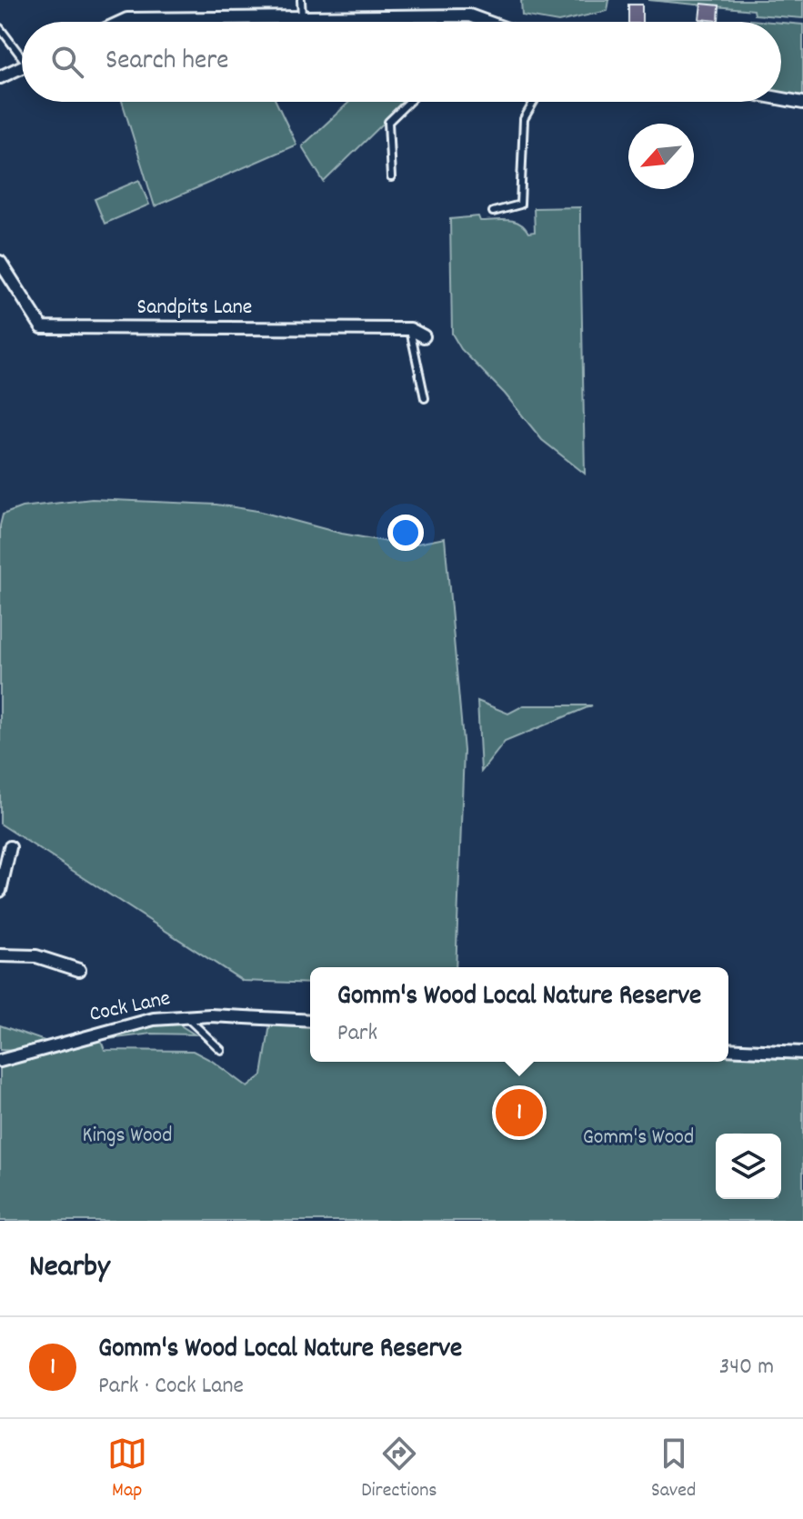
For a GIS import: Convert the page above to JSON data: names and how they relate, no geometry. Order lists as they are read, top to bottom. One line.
{"streets":{"street":["Sandpits Lane","Cock Lane"]},"parks":["Kings Wood","Gomm's Wood"],"north":"bottom left","page":{"search":"Search here","popup":["Gomm's Wood Local Nature Reserve","Park"],"pins":"1","heading":"Nearby","list":[{"mark":"1","name":"Gomm's Wood Local Nature Reserve","note":"Park · Cock Lane","value":"340 m"}],"nav":["Map","Directions","Saved"]}}
